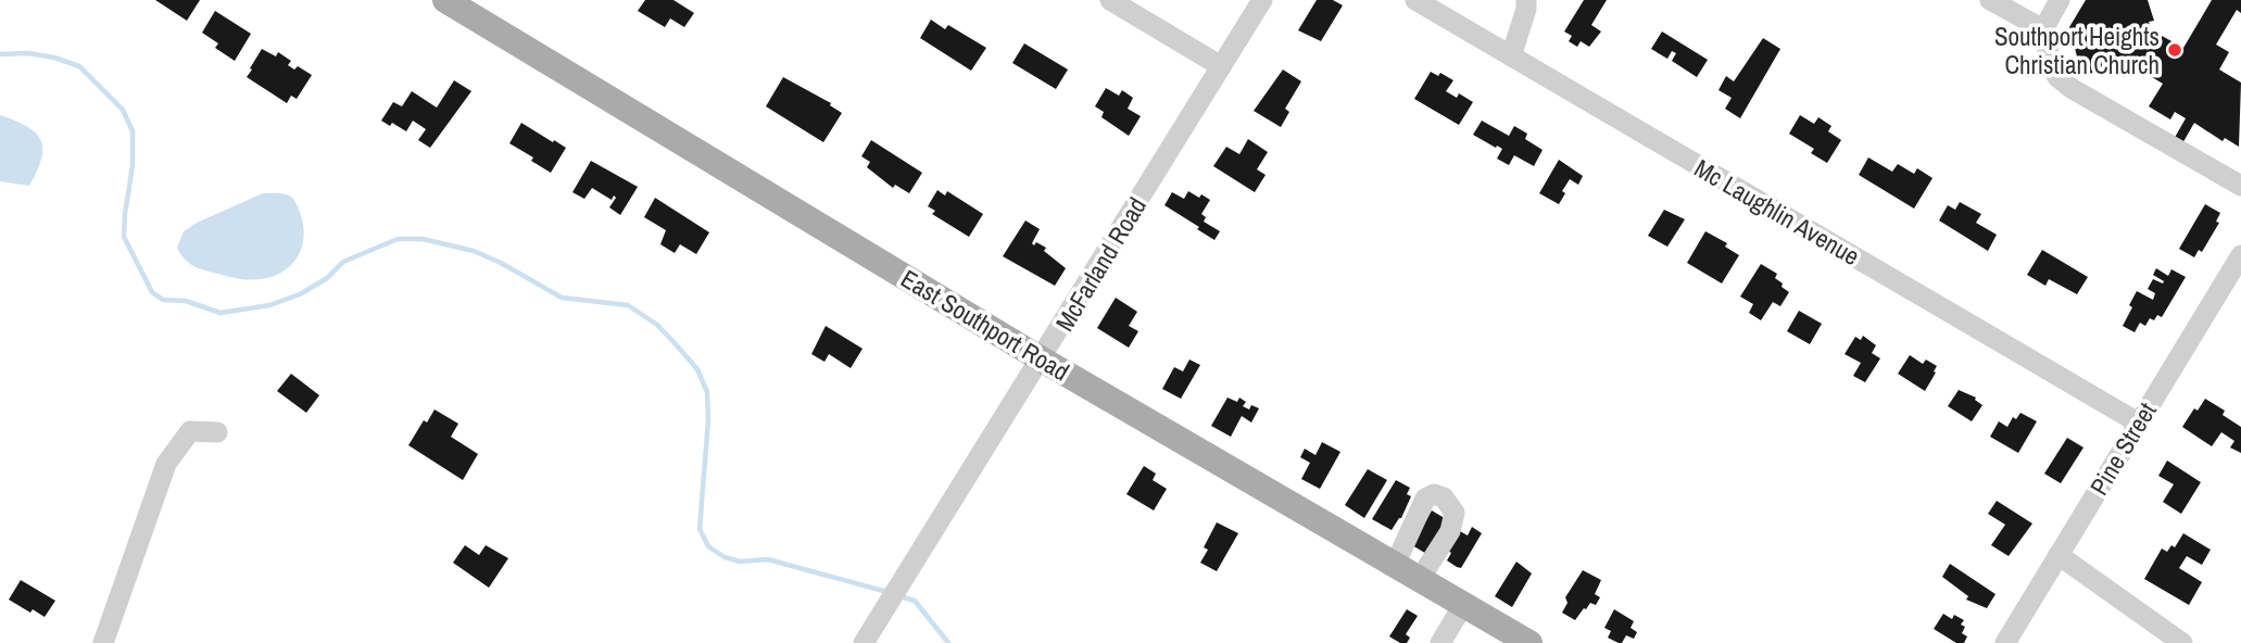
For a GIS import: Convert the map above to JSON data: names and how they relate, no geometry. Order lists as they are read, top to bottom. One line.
{"streets":{"main road":["East Southport Road"],"street":["Mc Laughlin Avenue","McFarland Road","Pine Street"]},"crossings":[["Mc Laughlin Avenue","Pine Street"],["McFarland Road","East Southport Road"]],"places":["Southport Heights Christian Church"]}
